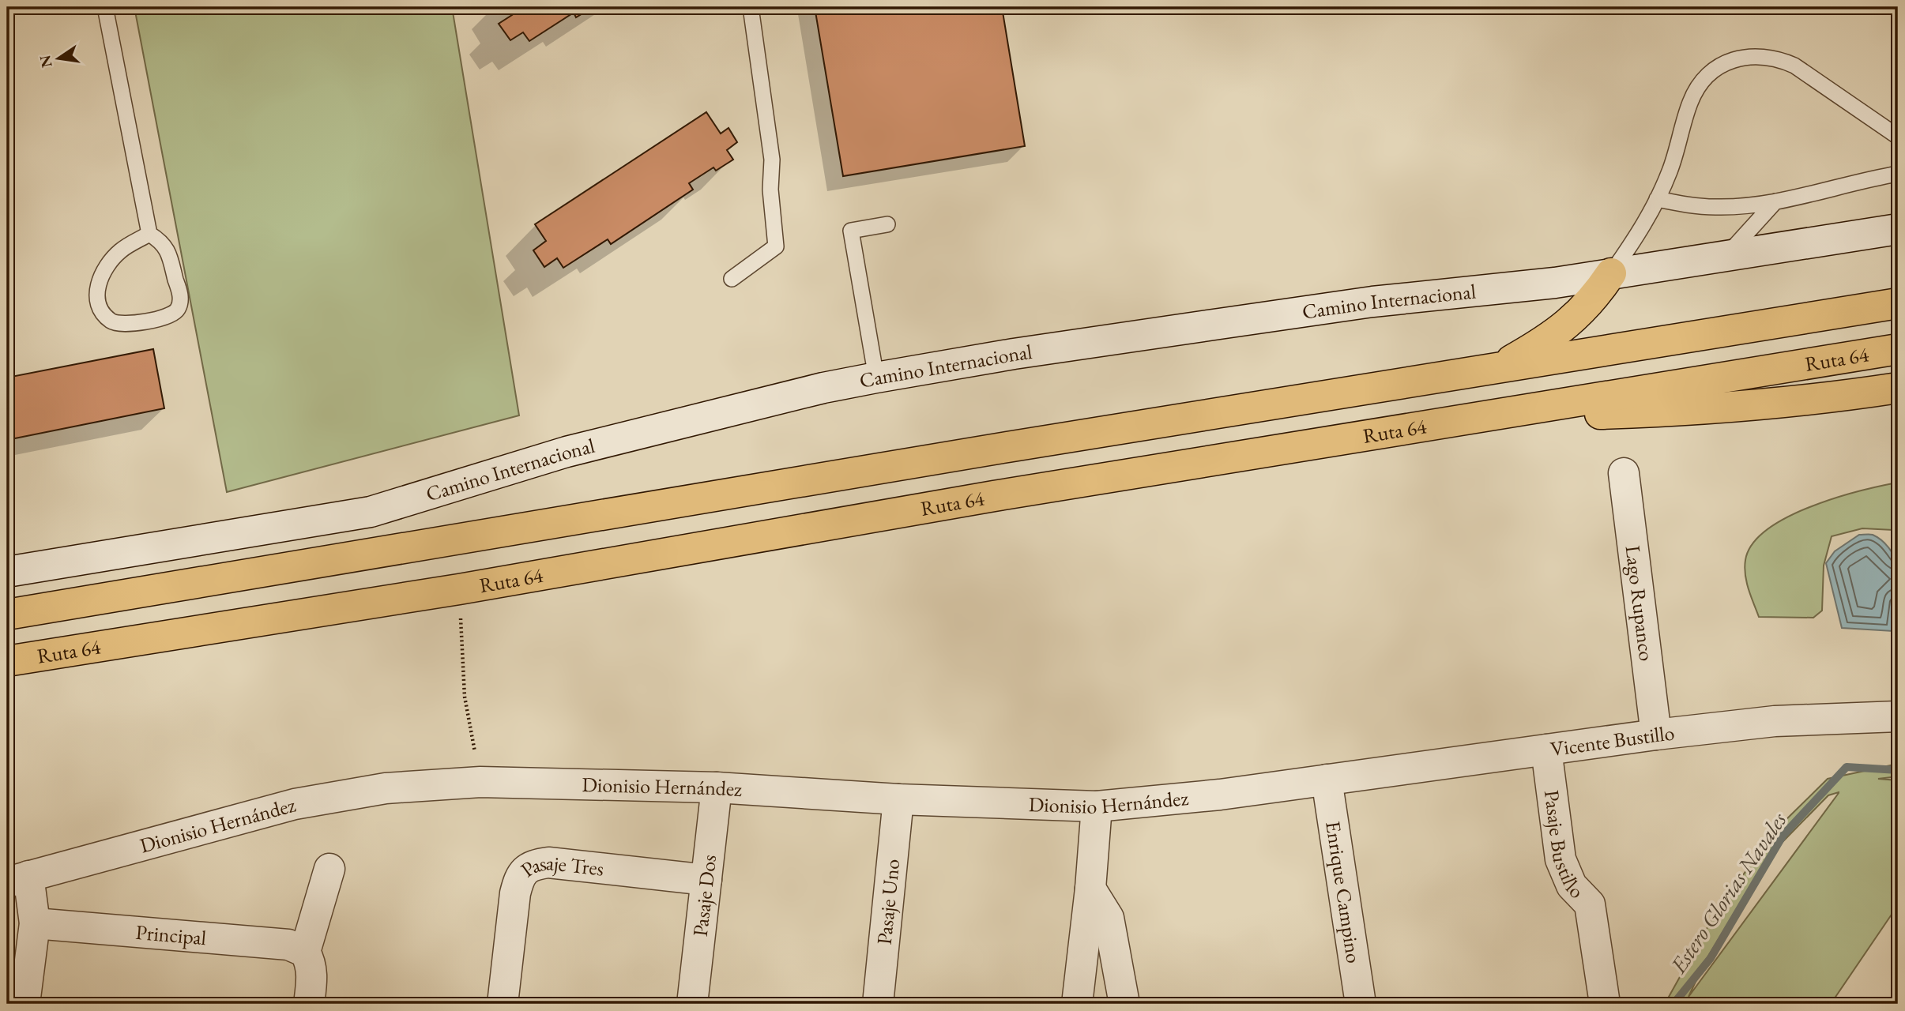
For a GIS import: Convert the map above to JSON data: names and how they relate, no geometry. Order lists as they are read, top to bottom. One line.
{"streets":{"highway":["Ruta 64"],"street":["Camino Internacional","Lago Rupanco","Vicente Bustillo","Dionisio Hernández","Pasaje Bustillo","Pasaje Tres","Enrique Campino","Pasaje Dos","Pasaje Uno","Principal"]},"crossings":[["Lago Rupanco","Vicente Bustillo"],["Vicente Bustillo","Dionisio Hernández"],["Vicente Bustillo","Pasaje Bustillo"],["Vicente Bustillo","Enrique Campino"],["Dionisio Hernández","Enrique Campino"],["Dionisio Hernández","Pasaje Dos"],["Dionisio Hernández","Pasaje Uno"],["Pasaje Tres","Pasaje Dos"]],"water":["Estero Glorias Navales"],"north":"left"}
